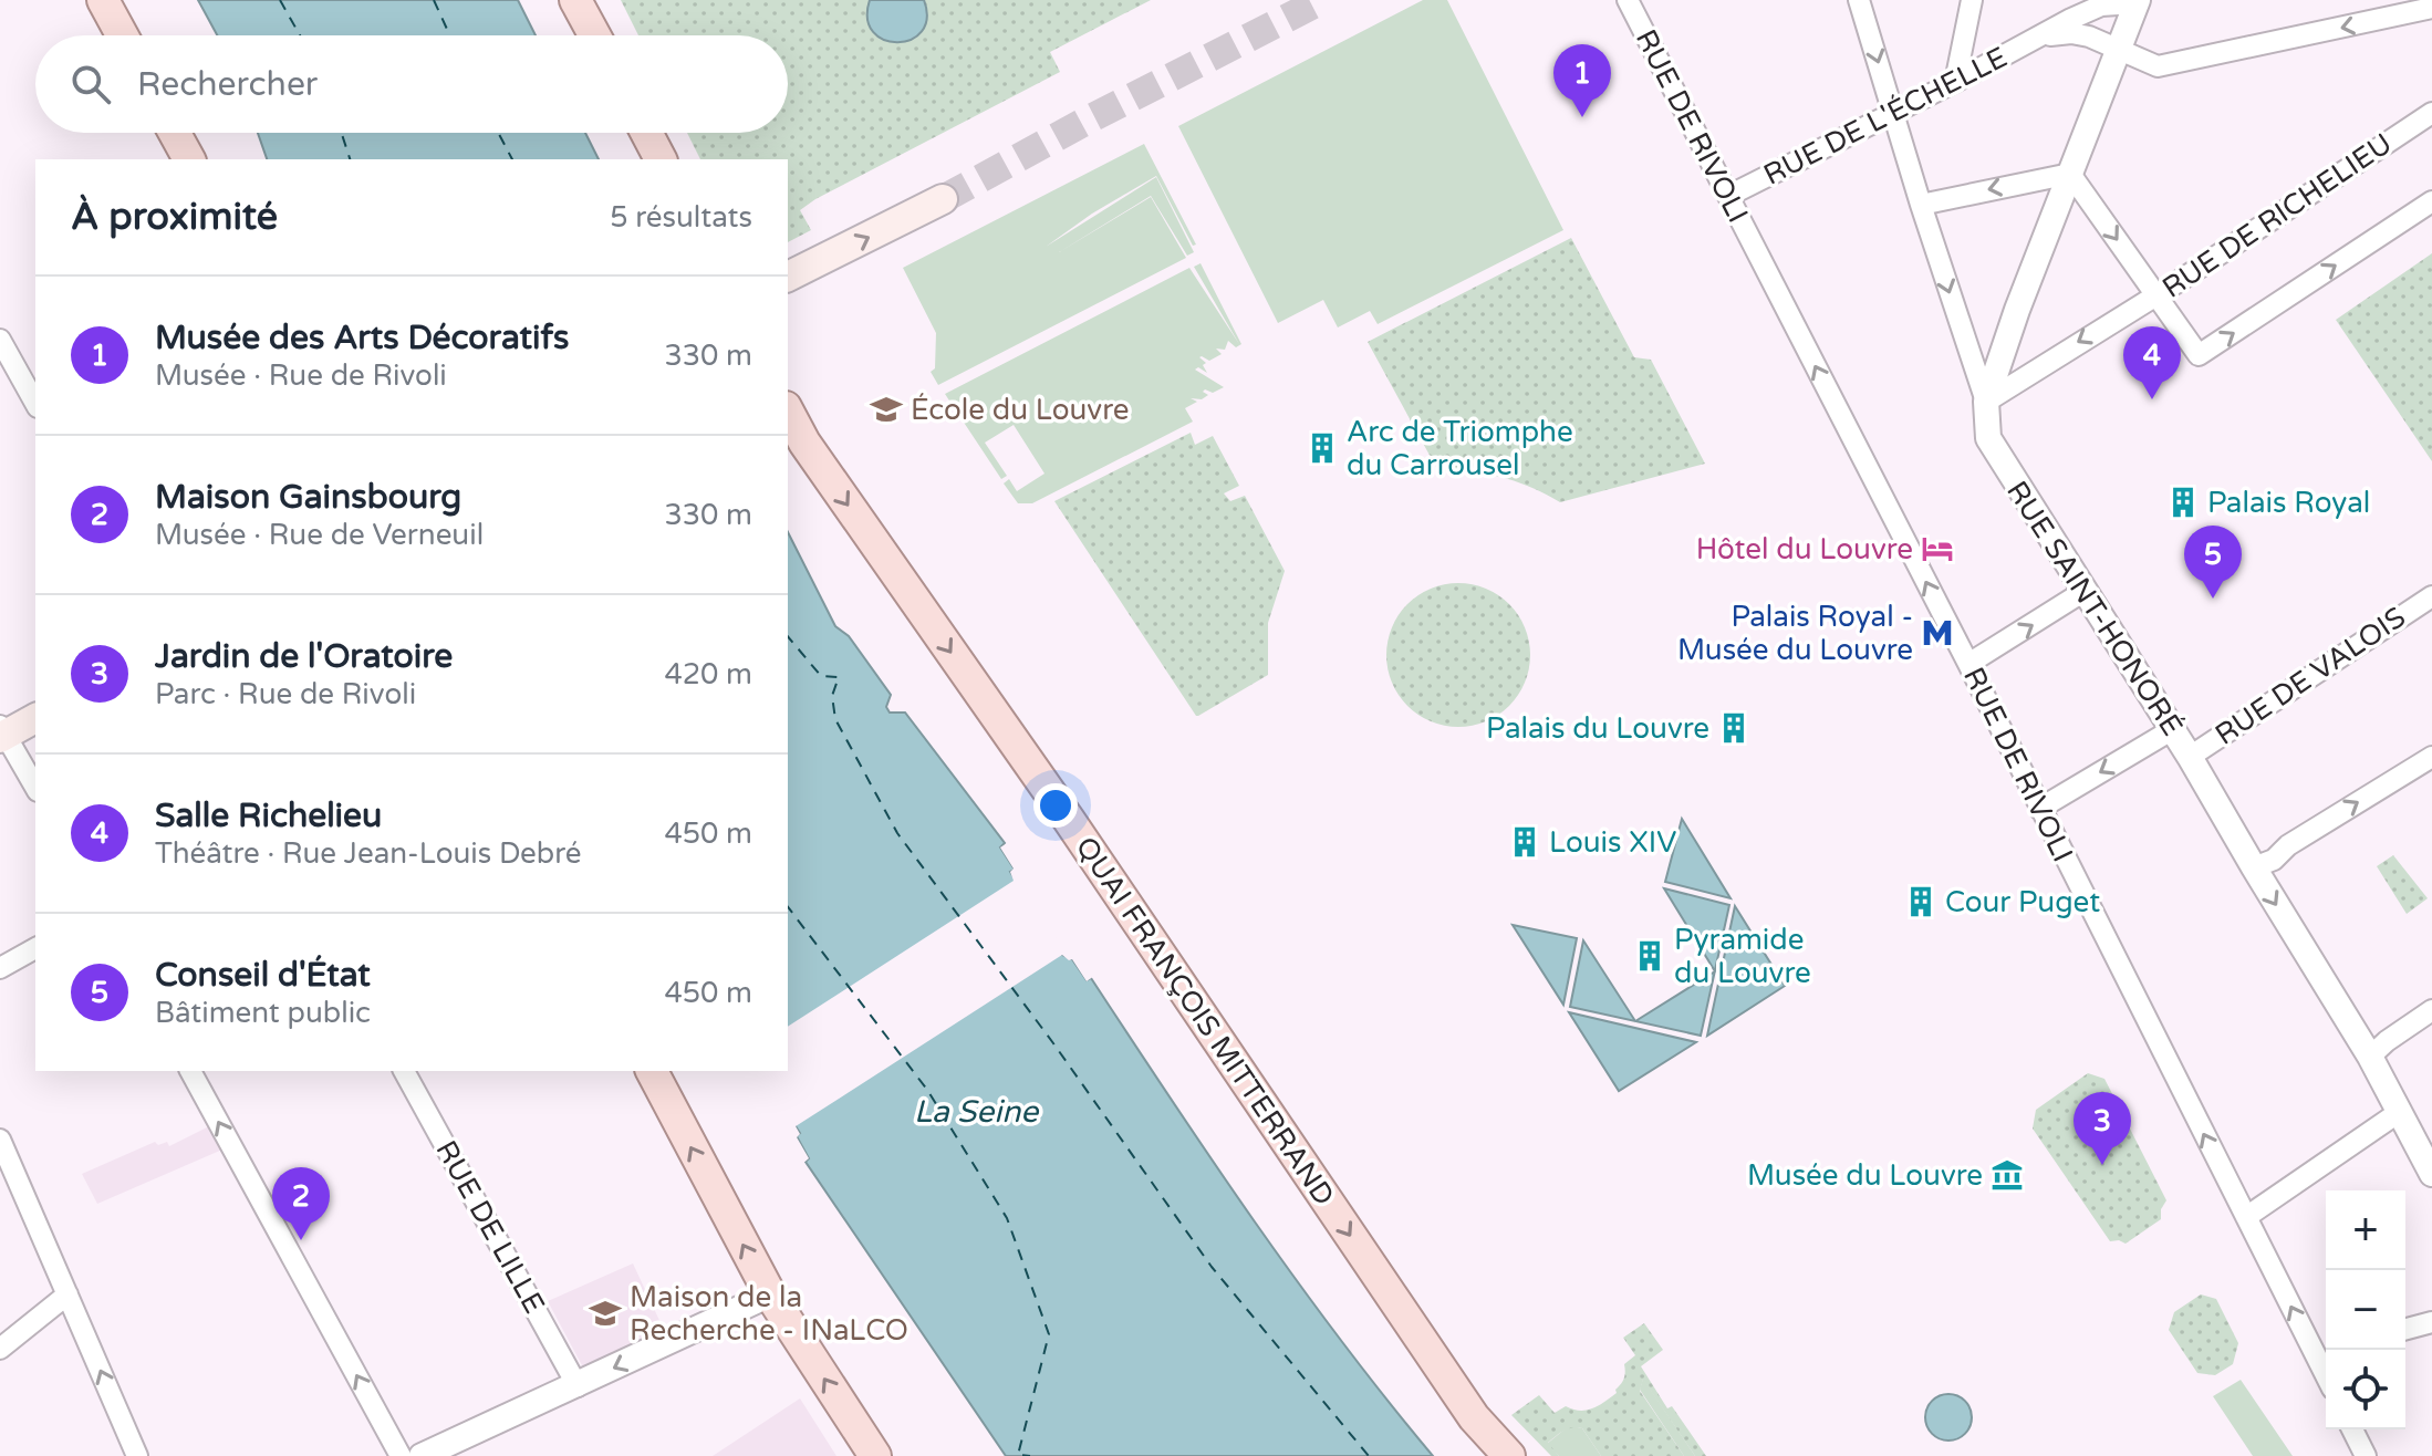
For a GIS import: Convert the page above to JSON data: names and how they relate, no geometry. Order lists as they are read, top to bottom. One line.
{"streets":{"main road":["QUAI FRANÇOIS MITTERRAND"],"street":["RUE DE L'ÉCHELLE","RUE DE RIVOLI","RUE DE RICHELIEU","RUE SAINT-HONORÉ","RUE DE VALOIS","RUE DE LILLE"]},"crossings":[["RUE DE L'ÉCHELLE","RUE DE RIVOLI"],["RUE DE L'ÉCHELLE","RUE SAINT-HONORÉ"],["RUE DE RICHELIEU","RUE SAINT-HONORÉ"],["RUE SAINT-HONORÉ","RUE DE VALOIS"]],"one_way":["RUE DE L'ÉCHELLE","RUE DE RIVOLI","RUE SAINT-HONORÉ","QUAI FRANÇOIS MITTERRAND"],"water":["La Seine"],"places":{"school or university":["École du Louvre","Maison de la Recherche - INaLCO"],"building":["Arc de Triomphe du Carrousel","Palais Royal","Palais du Louvre","Louis XIV","Cour Puget","Pyramide du Louvre"],"hotel":["Hôtel du Louvre"],"metro station":["Palais Royal - Musée du Louvre"],"museum":["Musée du Louvre"]},"page":{"search":"Rechercher","pins":["1","4","5","3","2"],"heading":["À proximité","5 résultats"],"list":[{"mark":"1","name":"Musée des Arts Décoratifs","note":"Musée · Rue de Rivoli","value":"330 m"},{"mark":"2","name":"Maison Gainsbourg","note":"Musée · Rue de Verneuil","value":"330 m"},{"mark":"3","name":"Jardin de l'Oratoire","note":"Parc · Rue de Rivoli","value":"420 m"},{"mark":"4","name":"Salle Richelieu","note":"Théâtre · Rue Jean-Louis Debré","value":"450 m"},{"mark":"5","name":"Conseil d'État","note":"Bâtiment public","value":"450 m"}],"map_buttons":["+","−"]}}
